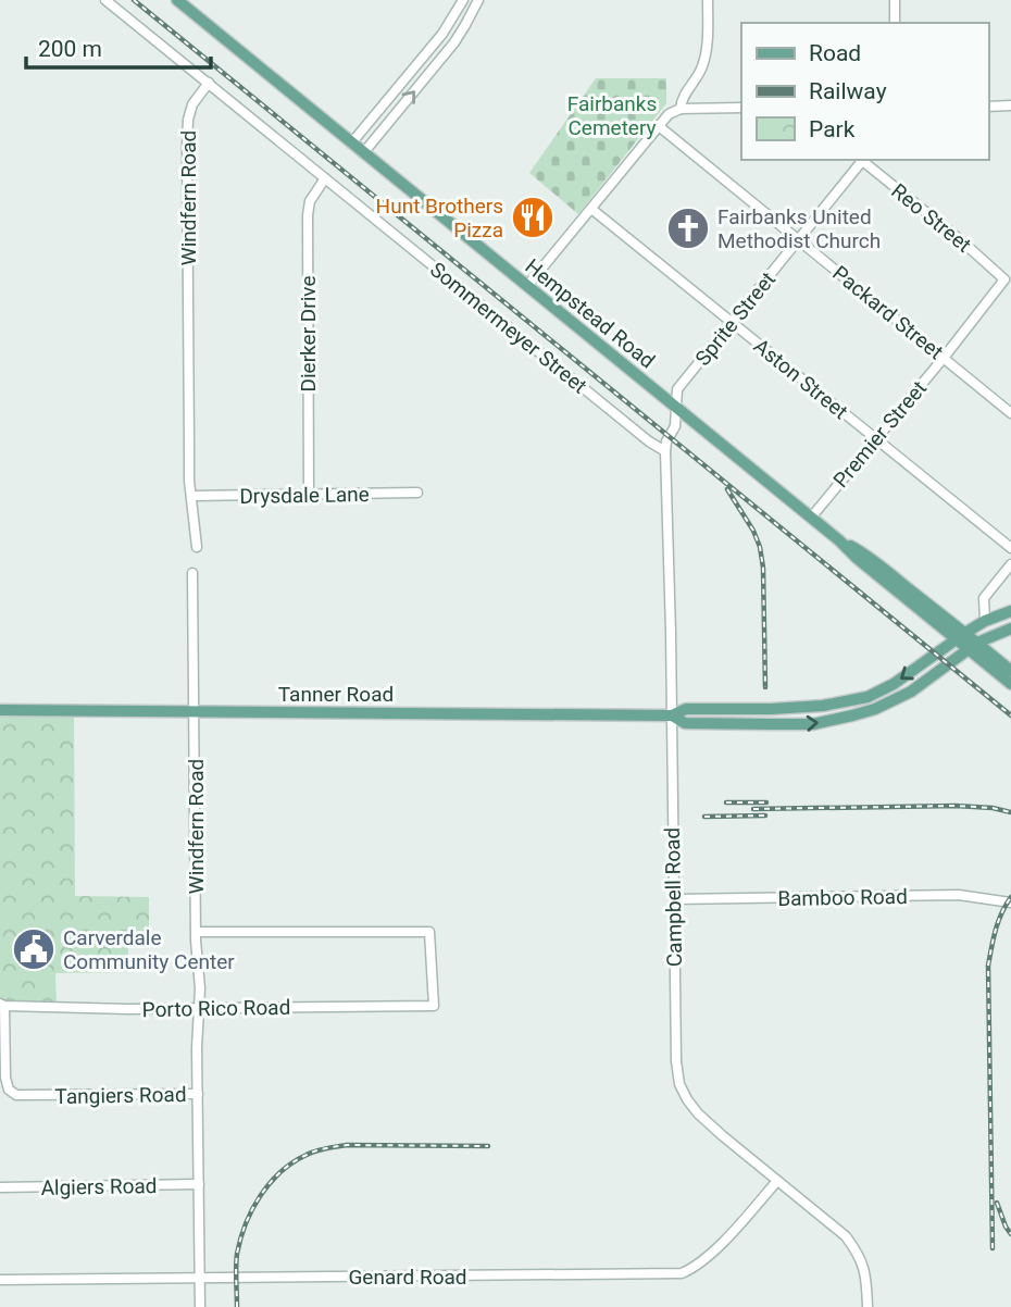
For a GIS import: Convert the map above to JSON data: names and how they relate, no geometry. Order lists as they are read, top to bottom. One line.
{"streets":{"main road":["Hempstead Road","Tanner Road"],"street":["Windfern Road","Reo Street","Packard Street","Sprite Street","Sommermeyer Street","Dierker Drive","Aston Street","Premier Street","Drysdale Lane","Campbell Road","Bamboo Road","Porto Rico Road","Tangiers Road","Algiers Road","Genard Road"]},"crossings":[["Windfern Road","Sommermeyer Street"],["Windfern Road","Drysdale Lane"],["Windfern Road","Tanner Road"],["Windfern Road","Porto Rico Road"],["Windfern Road","Tangiers Road"],["Windfern Road","Algiers Road"],["Windfern Road","Genard Road"],["Reo Street","Sprite Street"],["Reo Street","Premier Street"],["Packard Street","Sprite Street"],["Packard Street","Premier Street"],["Hempstead Road","Sprite Street"],["Hempstead Road","Premier Street"],["Hempstead Road","Campbell Road"],["Sprite Street","Aston Street"],["Sprite Street","Campbell Road"],["Sommermeyer Street","Dierker Drive"],["Sommermeyer Street","Campbell Road"],["Dierker Drive","Drysdale Lane"],["Aston Street","Premier Street"],["Tanner Road","Campbell Road"],["Campbell Road","Bamboo Road"],["Campbell Road","Genard Road"],["Porto Rico Road","Tangiers Road"]],"parks":["Fairbanks Cemetery"],"places":{"restaurant":["Hunt Brothers Pizza"],"church":["Fairbanks United Methodist Church"],"public building":["Carverdale Community Center"]},"legend":["Road","Railway","Park"],"scale_bar":"200 m"}
